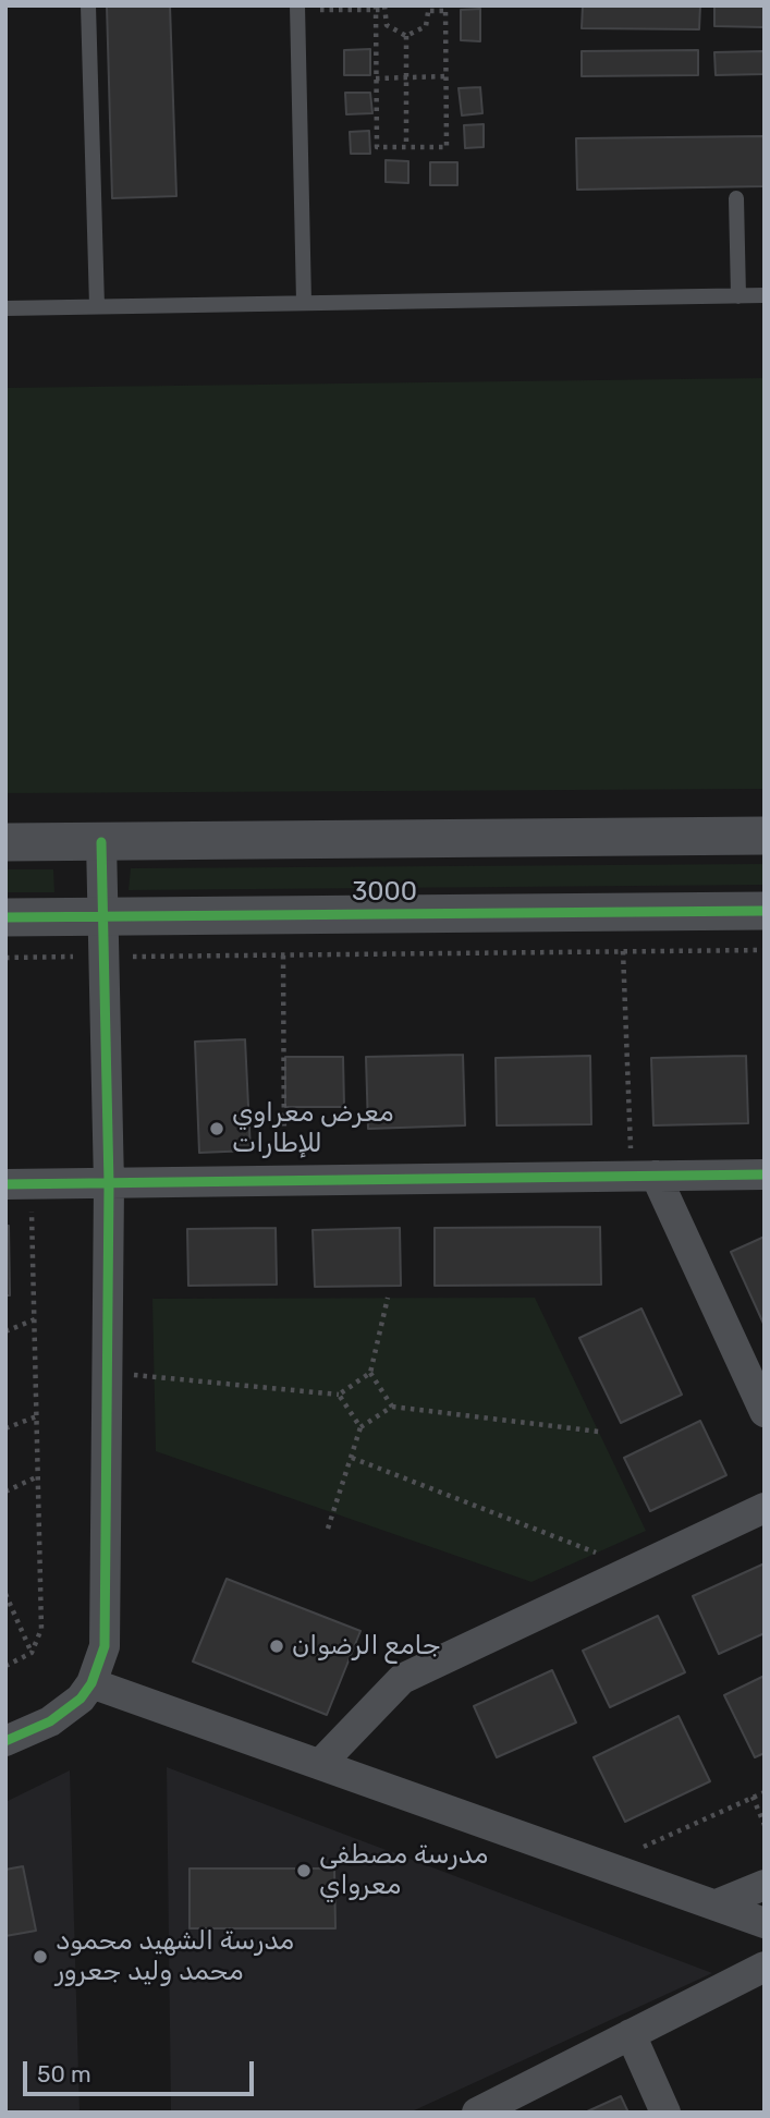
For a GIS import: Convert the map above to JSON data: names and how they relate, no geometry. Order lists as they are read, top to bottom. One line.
{"streets":{"street":["3000"]},"places":["معرض معراوي للإطارات","جامع الرضوان","مدرسة مصطفى معرواي","مدرسة الشهيد محمود محمد وليد جعرور"],"scale_bar":"50 m"}
